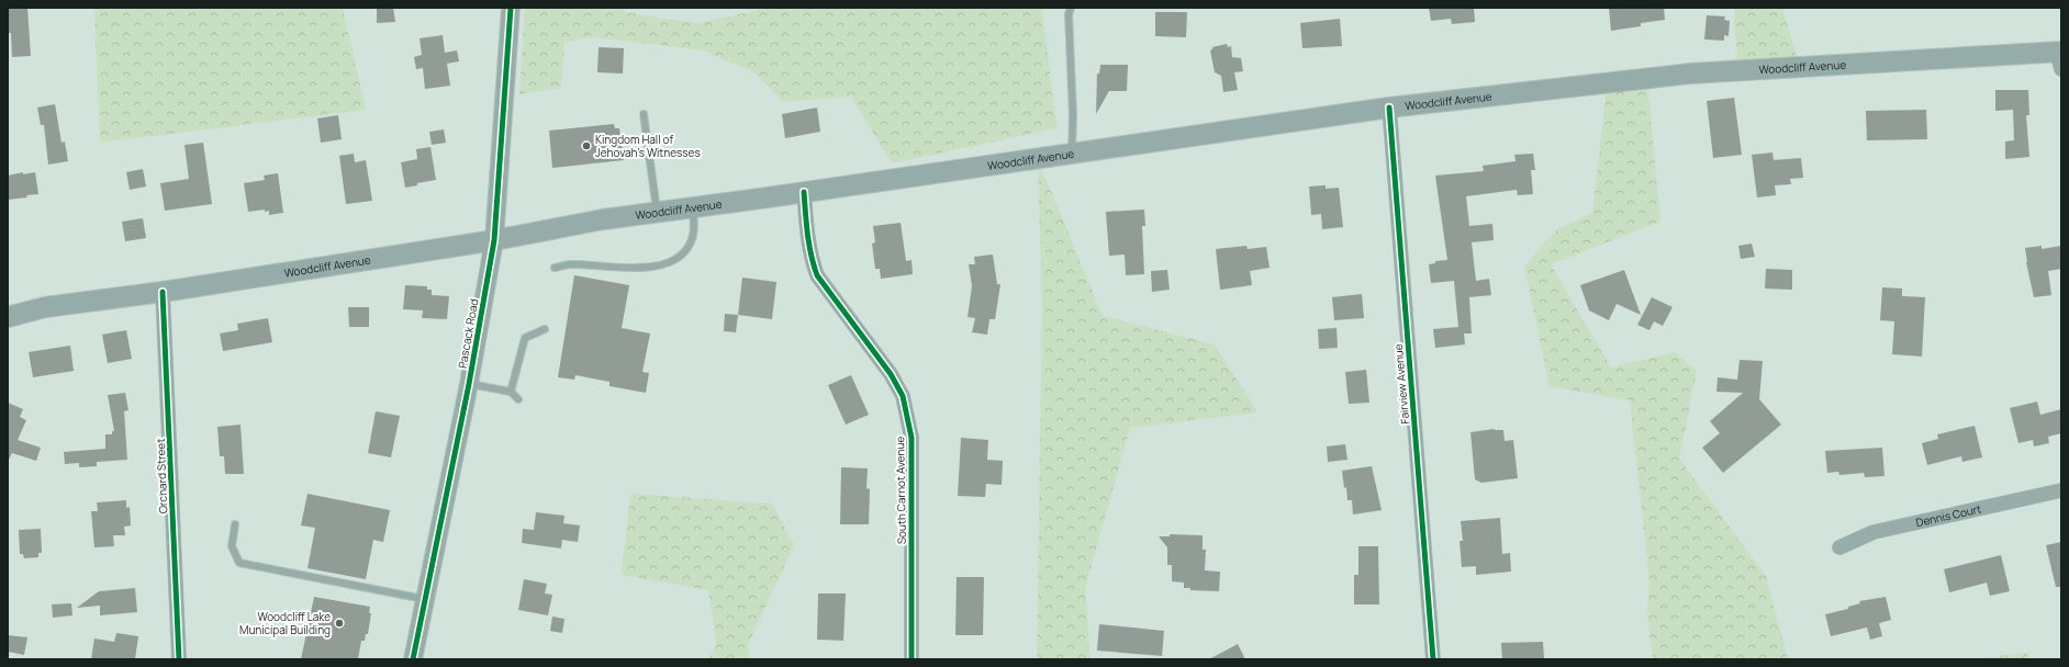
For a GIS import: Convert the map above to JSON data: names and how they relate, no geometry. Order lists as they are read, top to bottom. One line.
{"streets":{"main road":["Woodcliff Avenue"],"street":["Pascack Road","Fairview Avenue","Orchard Street","South Carnot Avenue","Dennis Court"]},"crossings":[["Woodcliff Avenue","Pascack Road"],["Woodcliff Avenue","Fairview Avenue"],["Woodcliff Avenue","Orchard Street"],["Woodcliff Avenue","South Carnot Avenue"]],"places":["Kingdom Hall of Jehovah's Witnesses","Woodcliff Lake Municipal Building"]}
